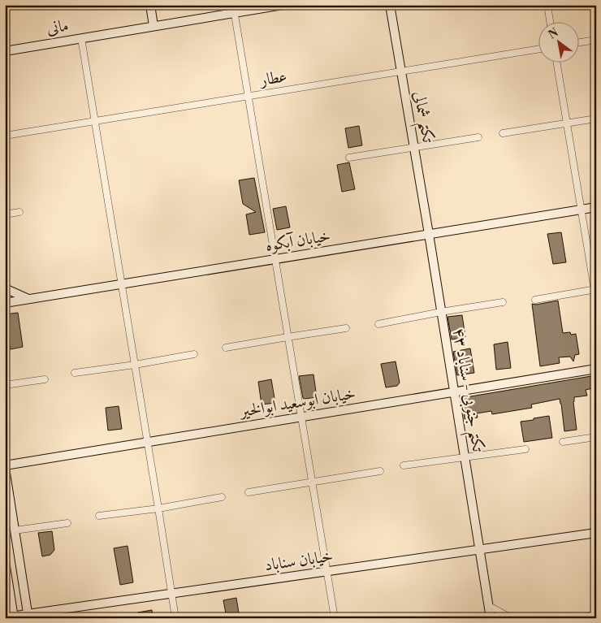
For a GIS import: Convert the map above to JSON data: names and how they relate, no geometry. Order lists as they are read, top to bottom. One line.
{"streets":{"street":["مانی","عطار","تکتم شمالی","خیابان آبکوه","تکتم جنوبی - سناباد ۴۳","خیابان ابوسعید ابوالخیر","خیابان سناباد"]},"crossings":[["عطار","تکتم شمالی"],["تکتم شمالی","خیابان آبکوه"],["تکتم شمالی","تکتم جنوبی - سناباد ۴۳"],["خیابان آبکوه","تکتم جنوبی - سناباد ۴۳"],["تکتم جنوبی - سناباد ۴۳","خیابان ابوسعید ابوالخیر"],["تکتم جنوبی - سناباد ۴۳","خیابان سناباد"]],"north":"top left"}
